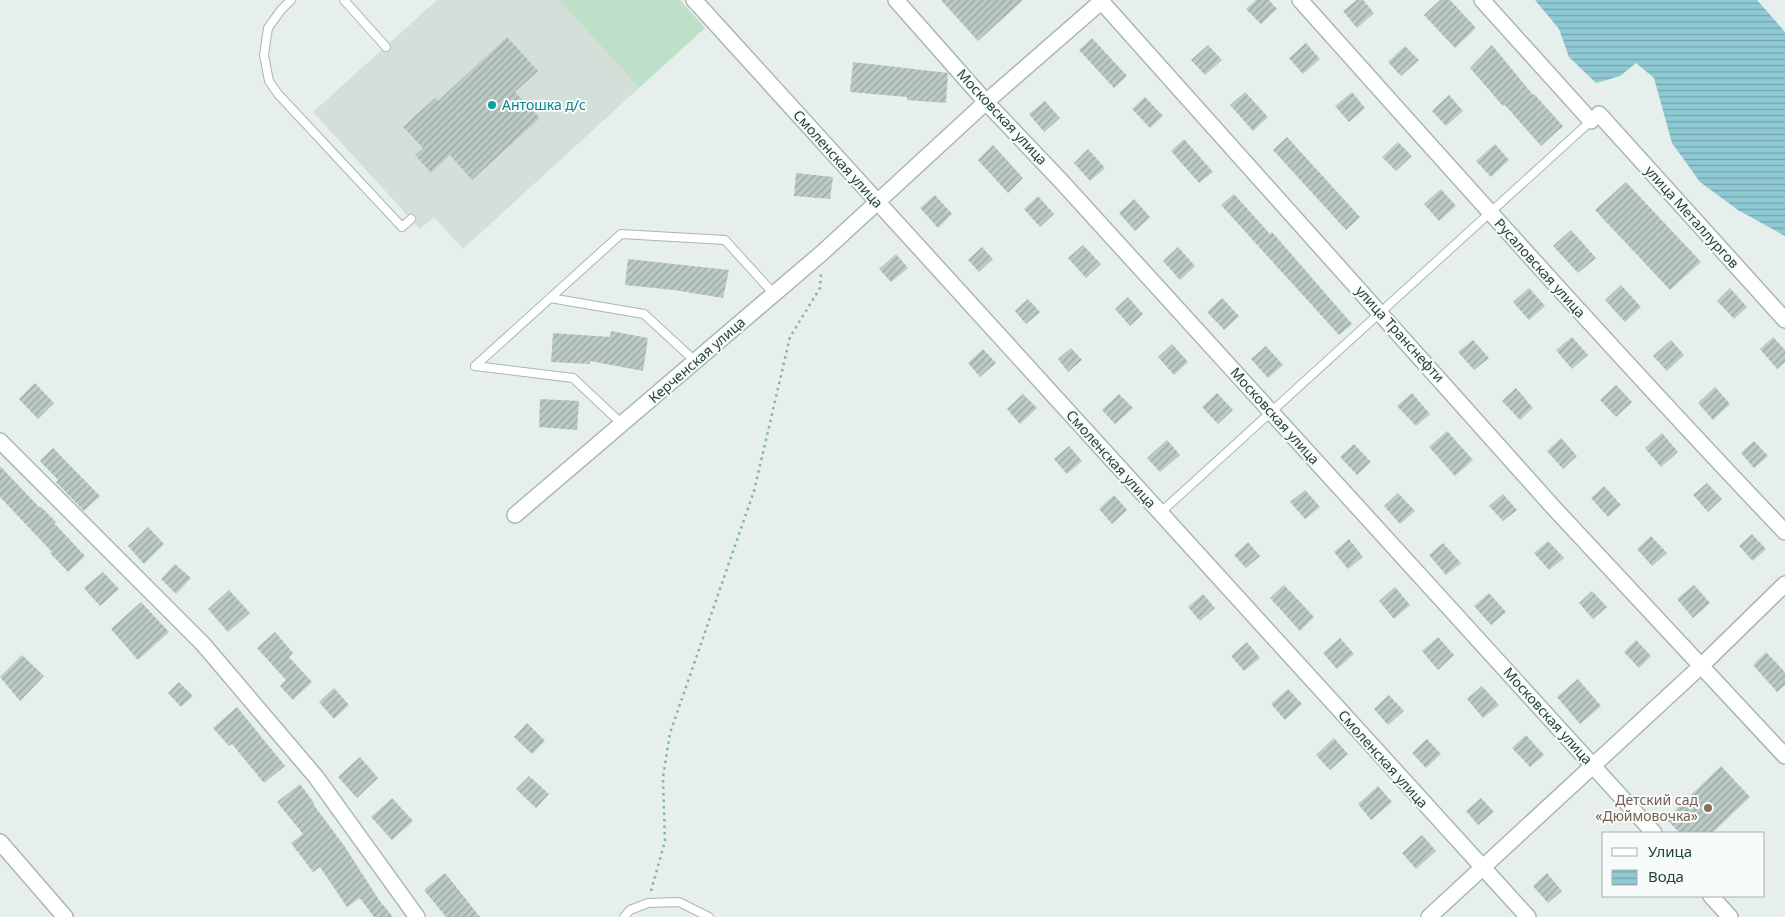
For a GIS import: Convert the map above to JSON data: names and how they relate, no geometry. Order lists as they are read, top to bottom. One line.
{"streets":{"street":["Московская улица","Смоленская улица","улица Металлургов","Русаловская улица","улица Транснефти","Керченская улица"]},"crossings":[["Московская улица","Керченская улица"],["Смоленская улица","Керченская улица"],["улица Транснефти","Керченская улица"]],"places":["Антошка д/с","Детский сад «Дюймовочка»"],"legend":["Улица","Вода"]}
